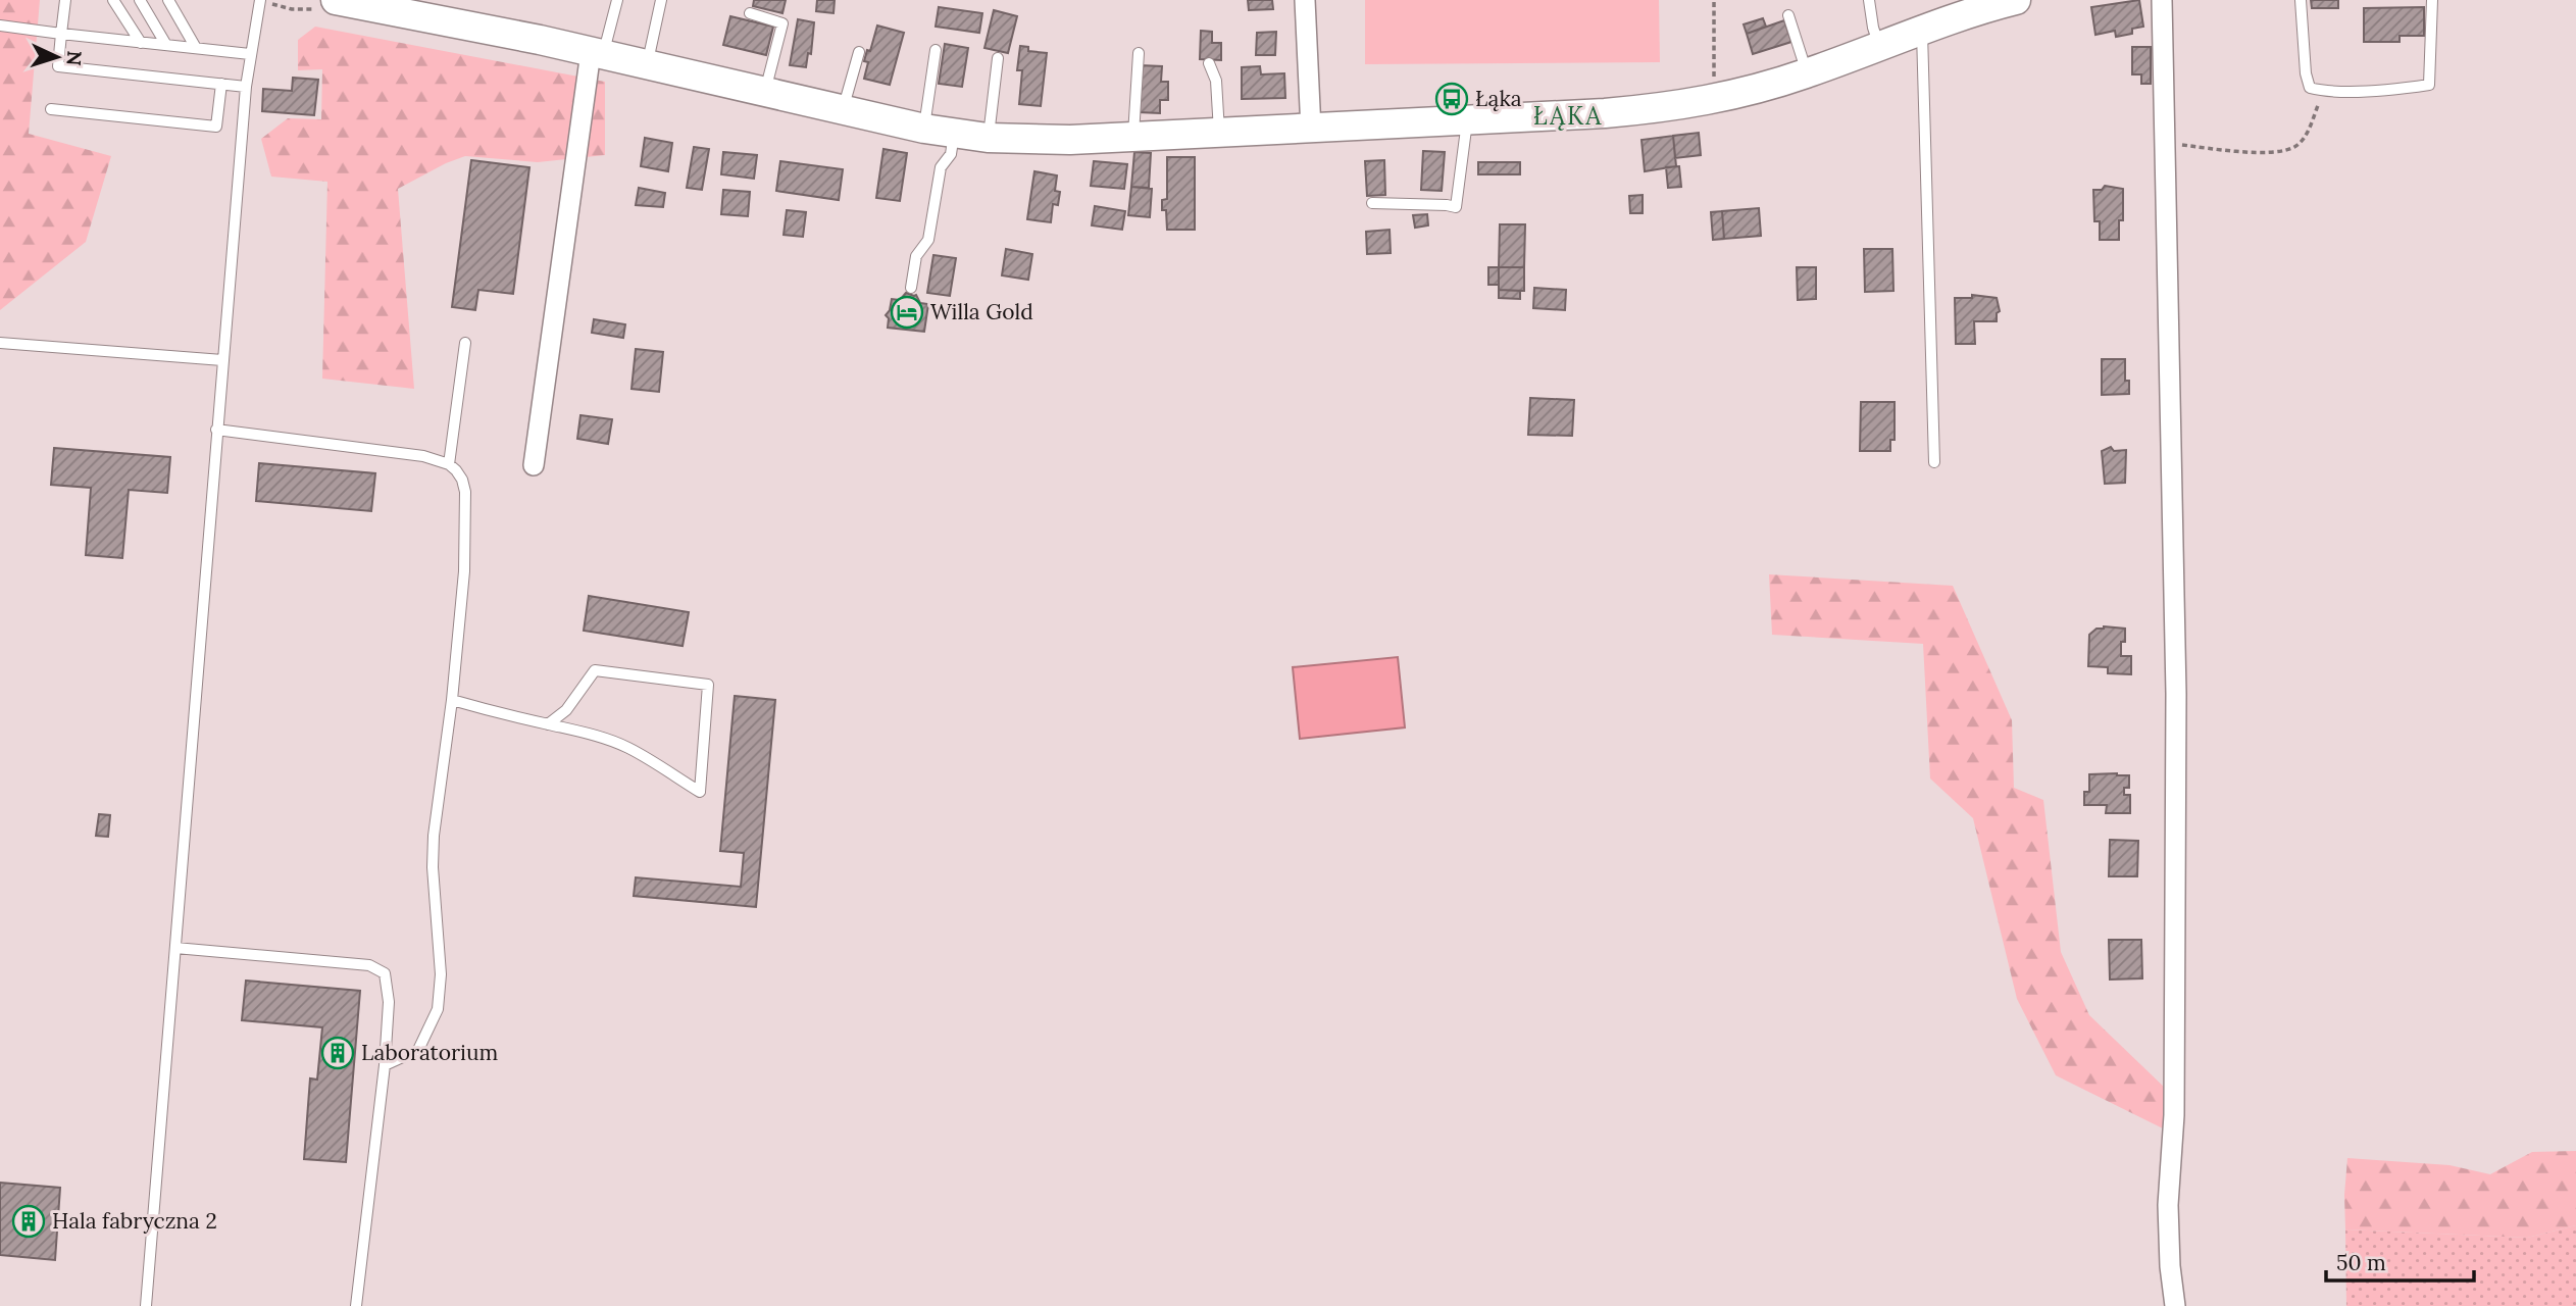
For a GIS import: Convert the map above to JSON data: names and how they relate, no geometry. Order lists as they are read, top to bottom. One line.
{"districts":["ŁĄKA"],"places":{"bus stop":["Łąka"],"hotel":["Willa Gold"],"building":["Laboratorium","Hala fabryczna 2"]},"scale_bar":"50 m","north":"right"}
